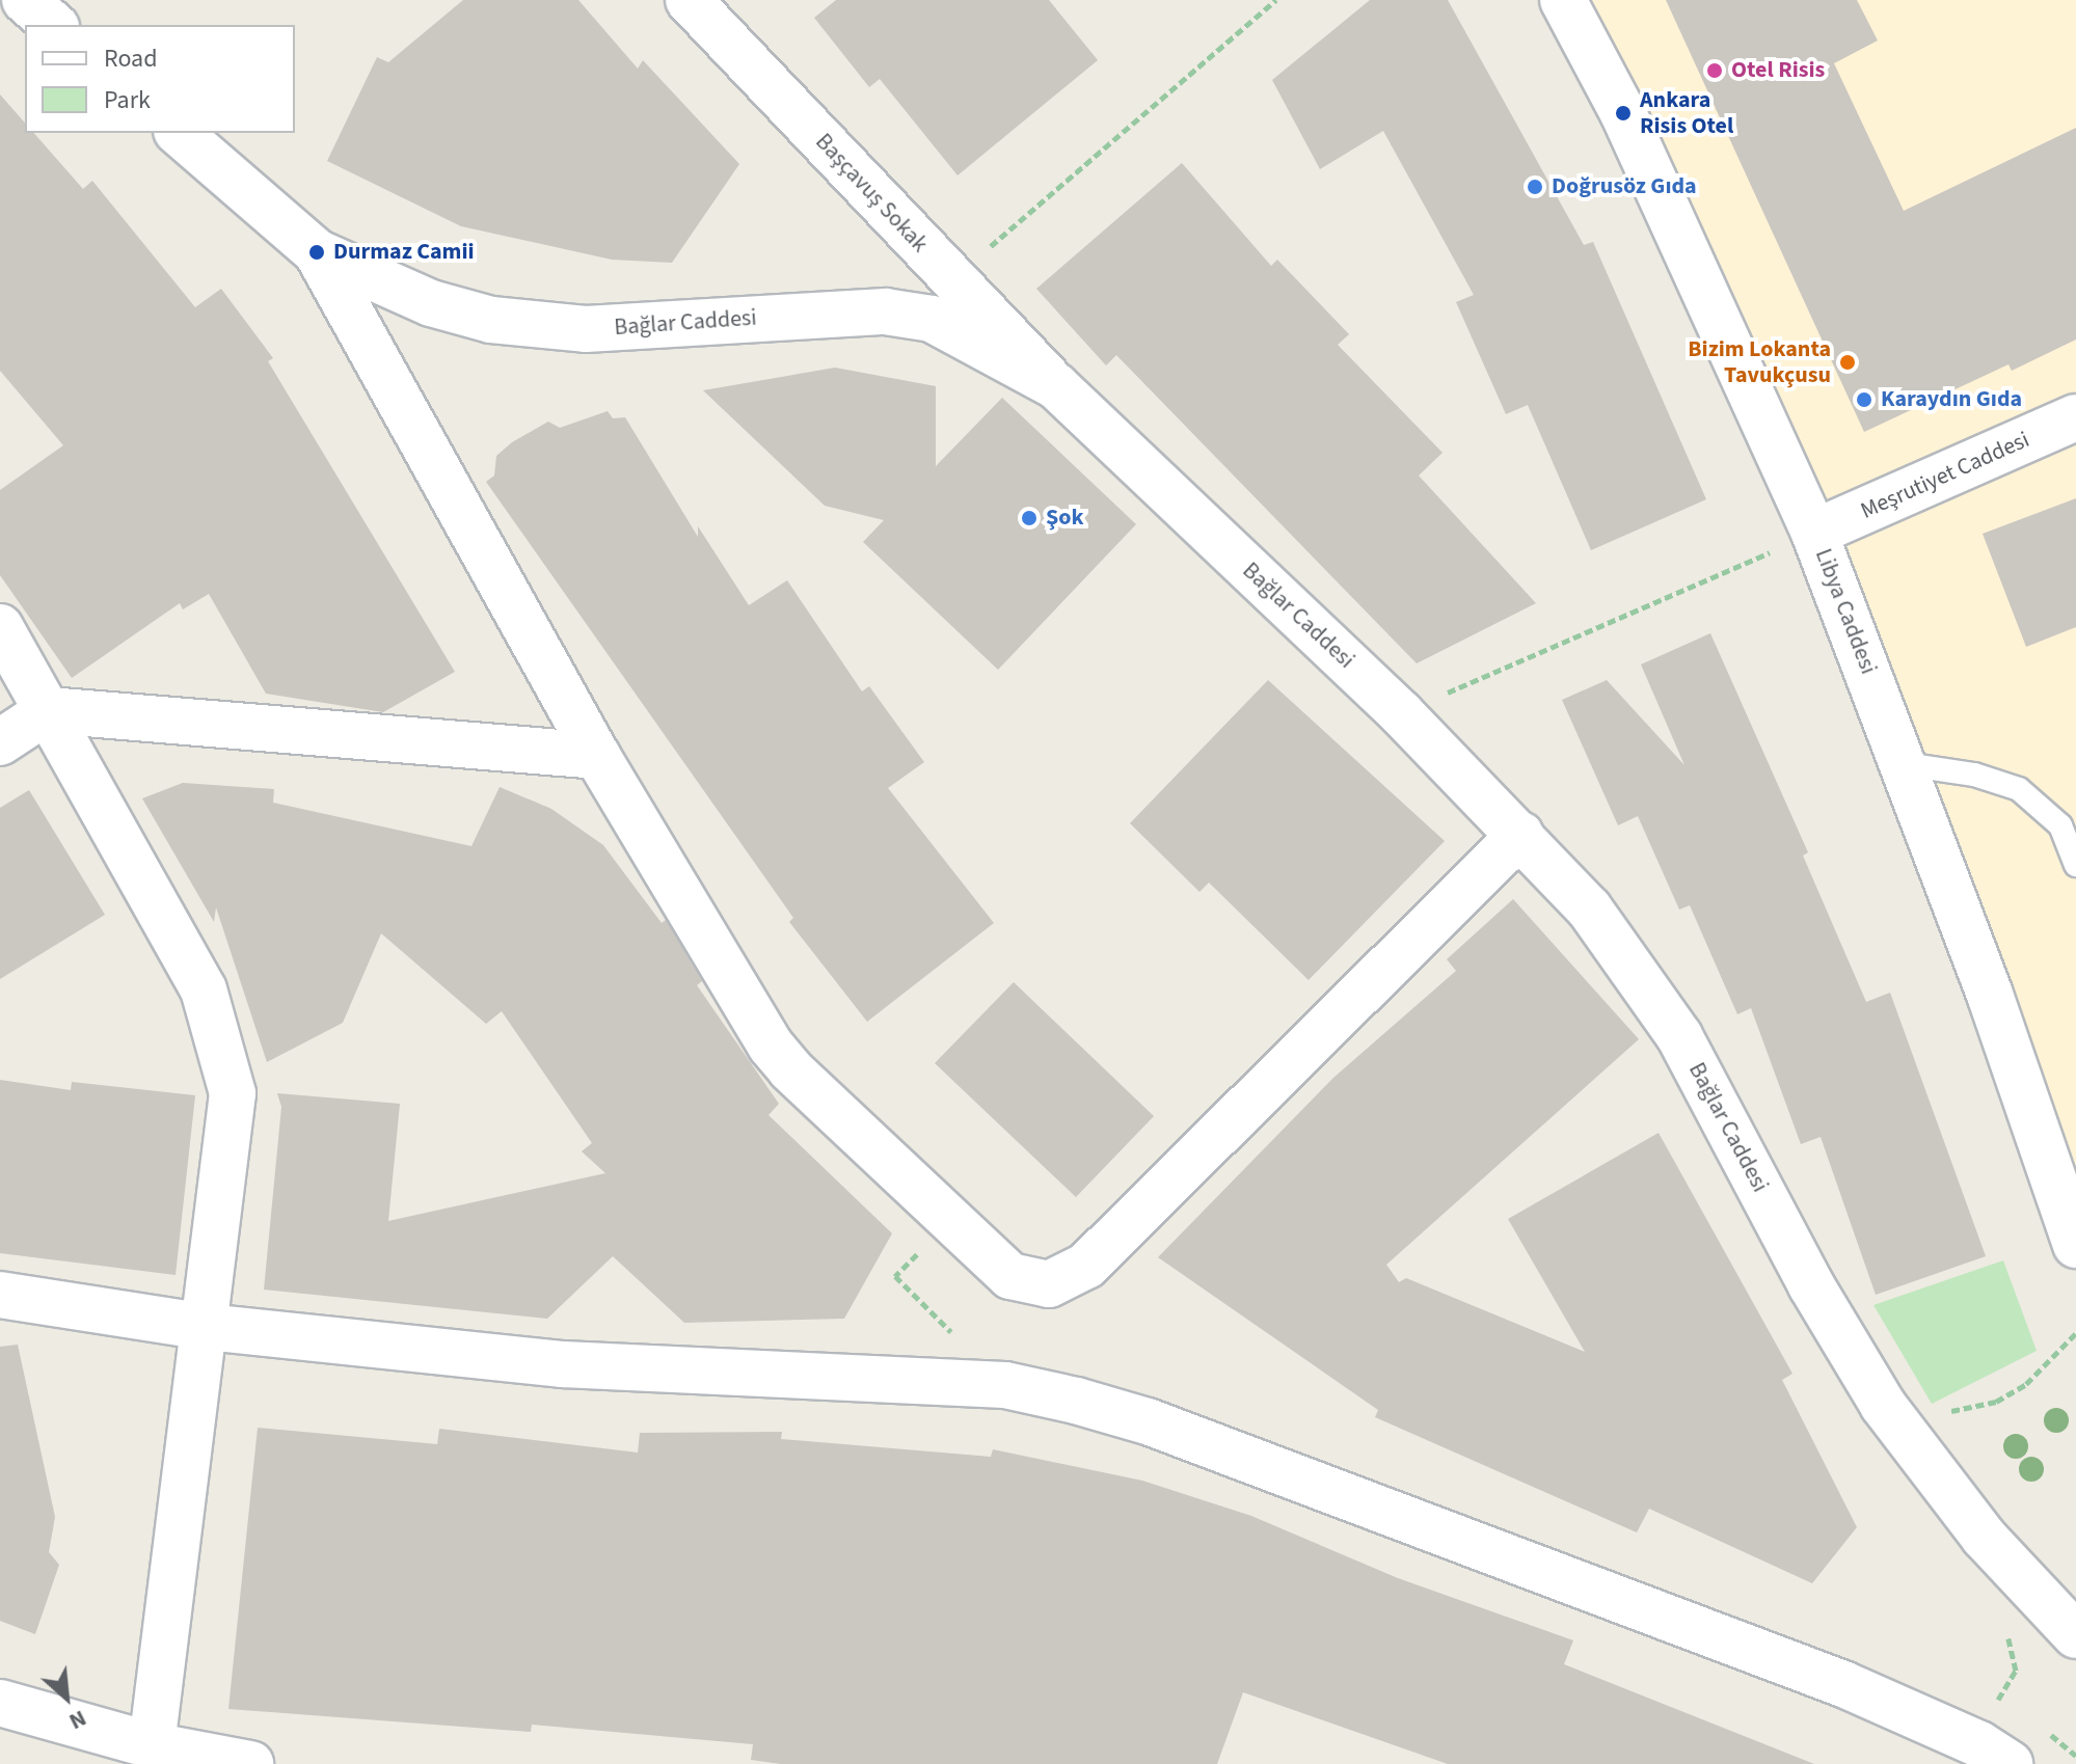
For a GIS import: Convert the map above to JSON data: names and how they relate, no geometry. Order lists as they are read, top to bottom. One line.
{"streets":{"street":["Başçavuş Sokak","Bağlar Caddesi","Meşrutiyet Caddesi","Libya Caddesi"]},"crossings":[["Başçavuş Sokak","Bağlar Caddesi"],["Meşrutiyet Caddesi","Libya Caddesi"]],"places":["Otel Risis","Ankara Risis Otel","Doğrusöz Gıda","Durmaz Camii","Bizim Lokanta Tavukçusu","Karaydın Gıda","Şok"],"legend":["Road","Park"],"north":"bottom right"}
